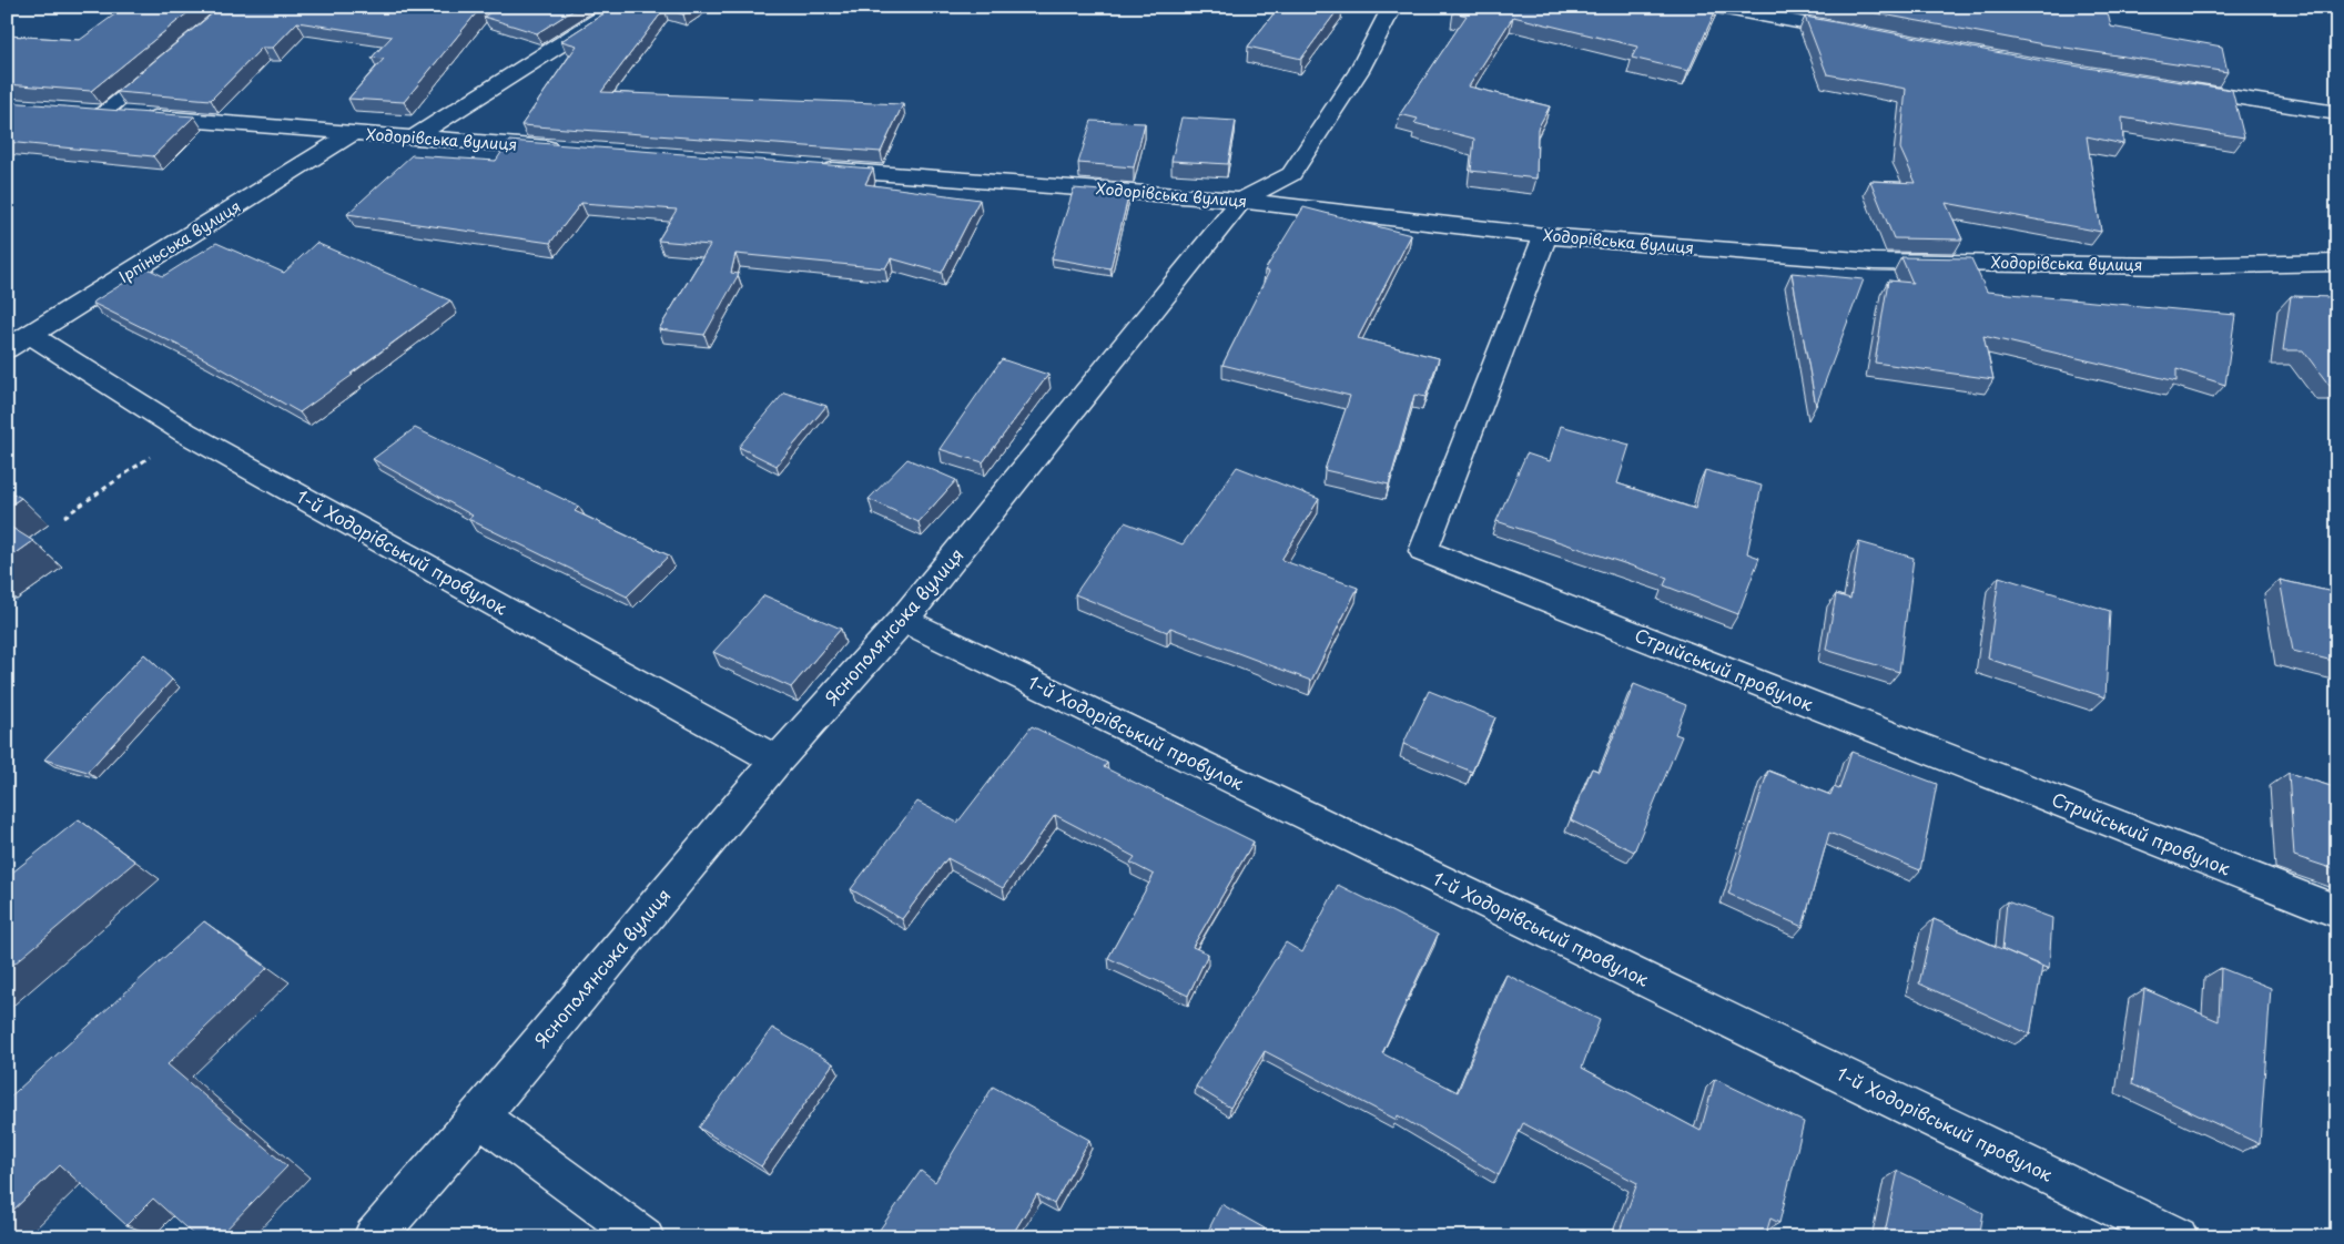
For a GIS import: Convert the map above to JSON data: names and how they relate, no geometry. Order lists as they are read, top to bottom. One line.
{"streets":{"street":["Ходорівська вулиця","Ірпіньська вулиця","1-й Ходорівський провулок","Яснополянська вулиця","Стрийський провулок"]},"crossings":[["Ходорівська вулиця","Ірпіньська вулиця"],["Ходорівська вулиця","Яснополянська вулиця"],["Ходорівська вулиця","Стрийський провулок"],["Ірпіньська вулиця","1-й Ходорівський провулок"],["1-й Ходорівський провулок","Яснополянська вулиця"]]}
